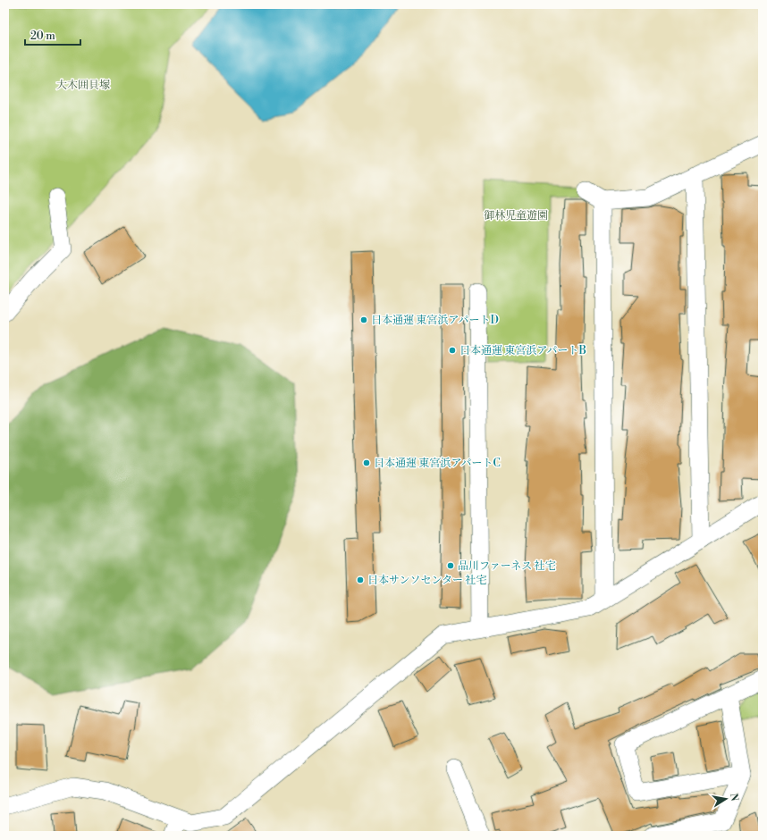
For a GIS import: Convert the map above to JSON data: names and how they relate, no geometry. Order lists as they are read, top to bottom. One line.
{"parks":["大木囲貝塚","御林児童遊園"],"places":["日本通運 東宮浜アパートD","日本通運 東宮浜アパートB","日本通運 東宮浜アパートC","品川ファーネス 社宅","日本サンソセンター 社宅"],"scale_bar":"20 m","north":"right"}
